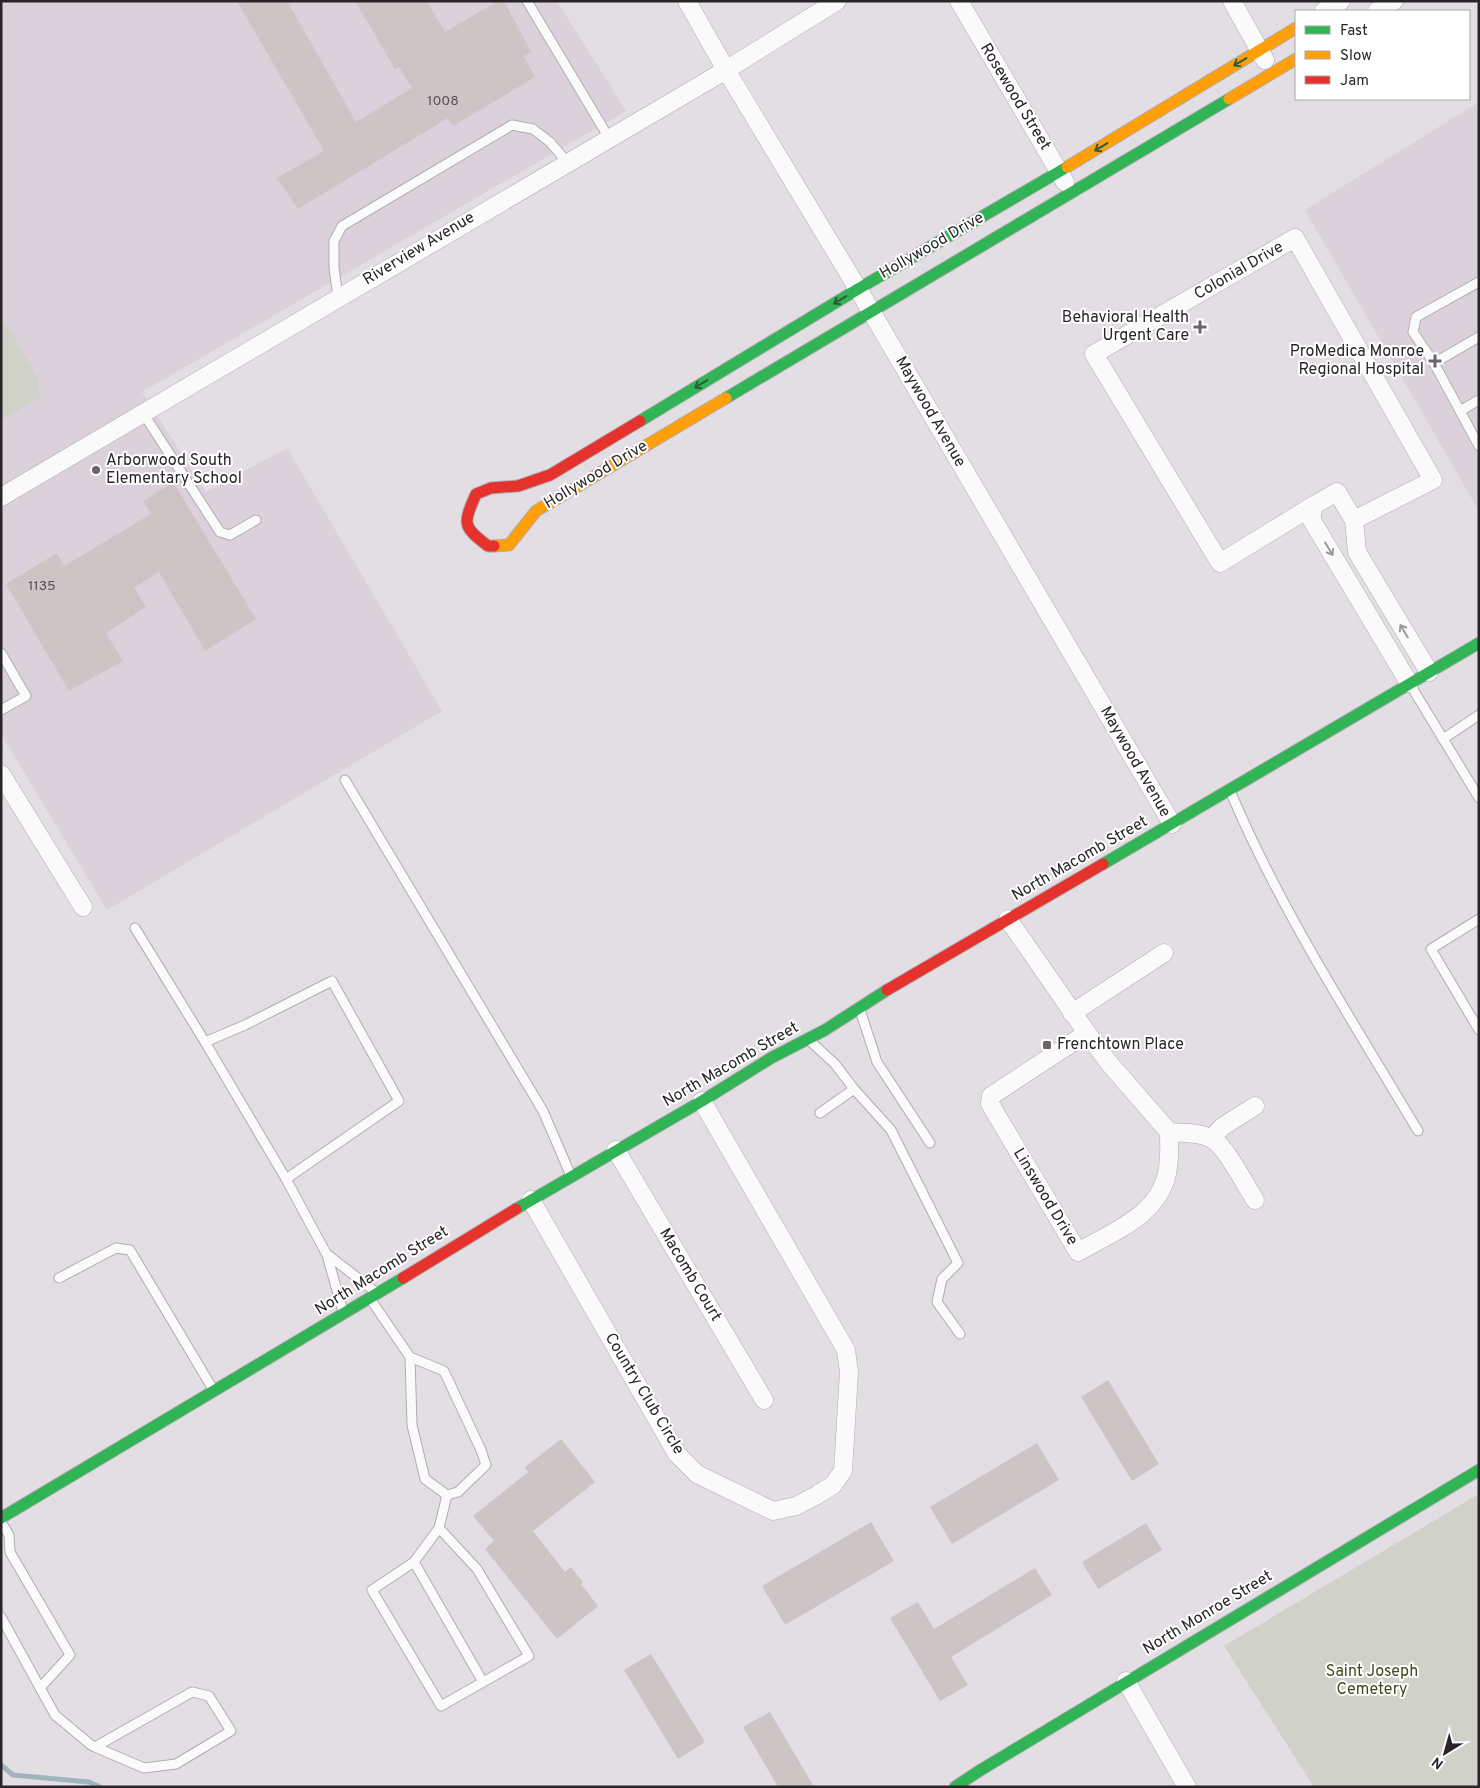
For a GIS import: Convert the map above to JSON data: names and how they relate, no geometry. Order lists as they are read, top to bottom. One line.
{"streets":{"street":["Rosewood Street","Hollywood Drive","Riverview Avenue","Colonial Drive","Maywood Avenue","North Macomb Street","Linswood Drive","Macomb Court","Country Club Circle","North Monroe Street"]},"crossings":[["Rosewood Street","Hollywood Drive"],["Hollywood Drive","Maywood Avenue"],["Riverview Avenue","Maywood Avenue"],["Colonial Drive","North Macomb Street"],["Maywood Avenue","North Macomb Street"],["North Macomb Street","Macomb Court"],["North Macomb Street","Country Club Circle"]],"parks":["Saint Joseph Cemetery"],"places":{"health":["Behavioral Health Urgent Care","ProMedica Monroe Regional Hospital"],"other":["Arborwood South Elementary School"],"transit":["Frenchtown Place"]},"house_numbers":["1008","1135"],"legend":["Fast","Slow","Jam"],"north":"bottom left"}
